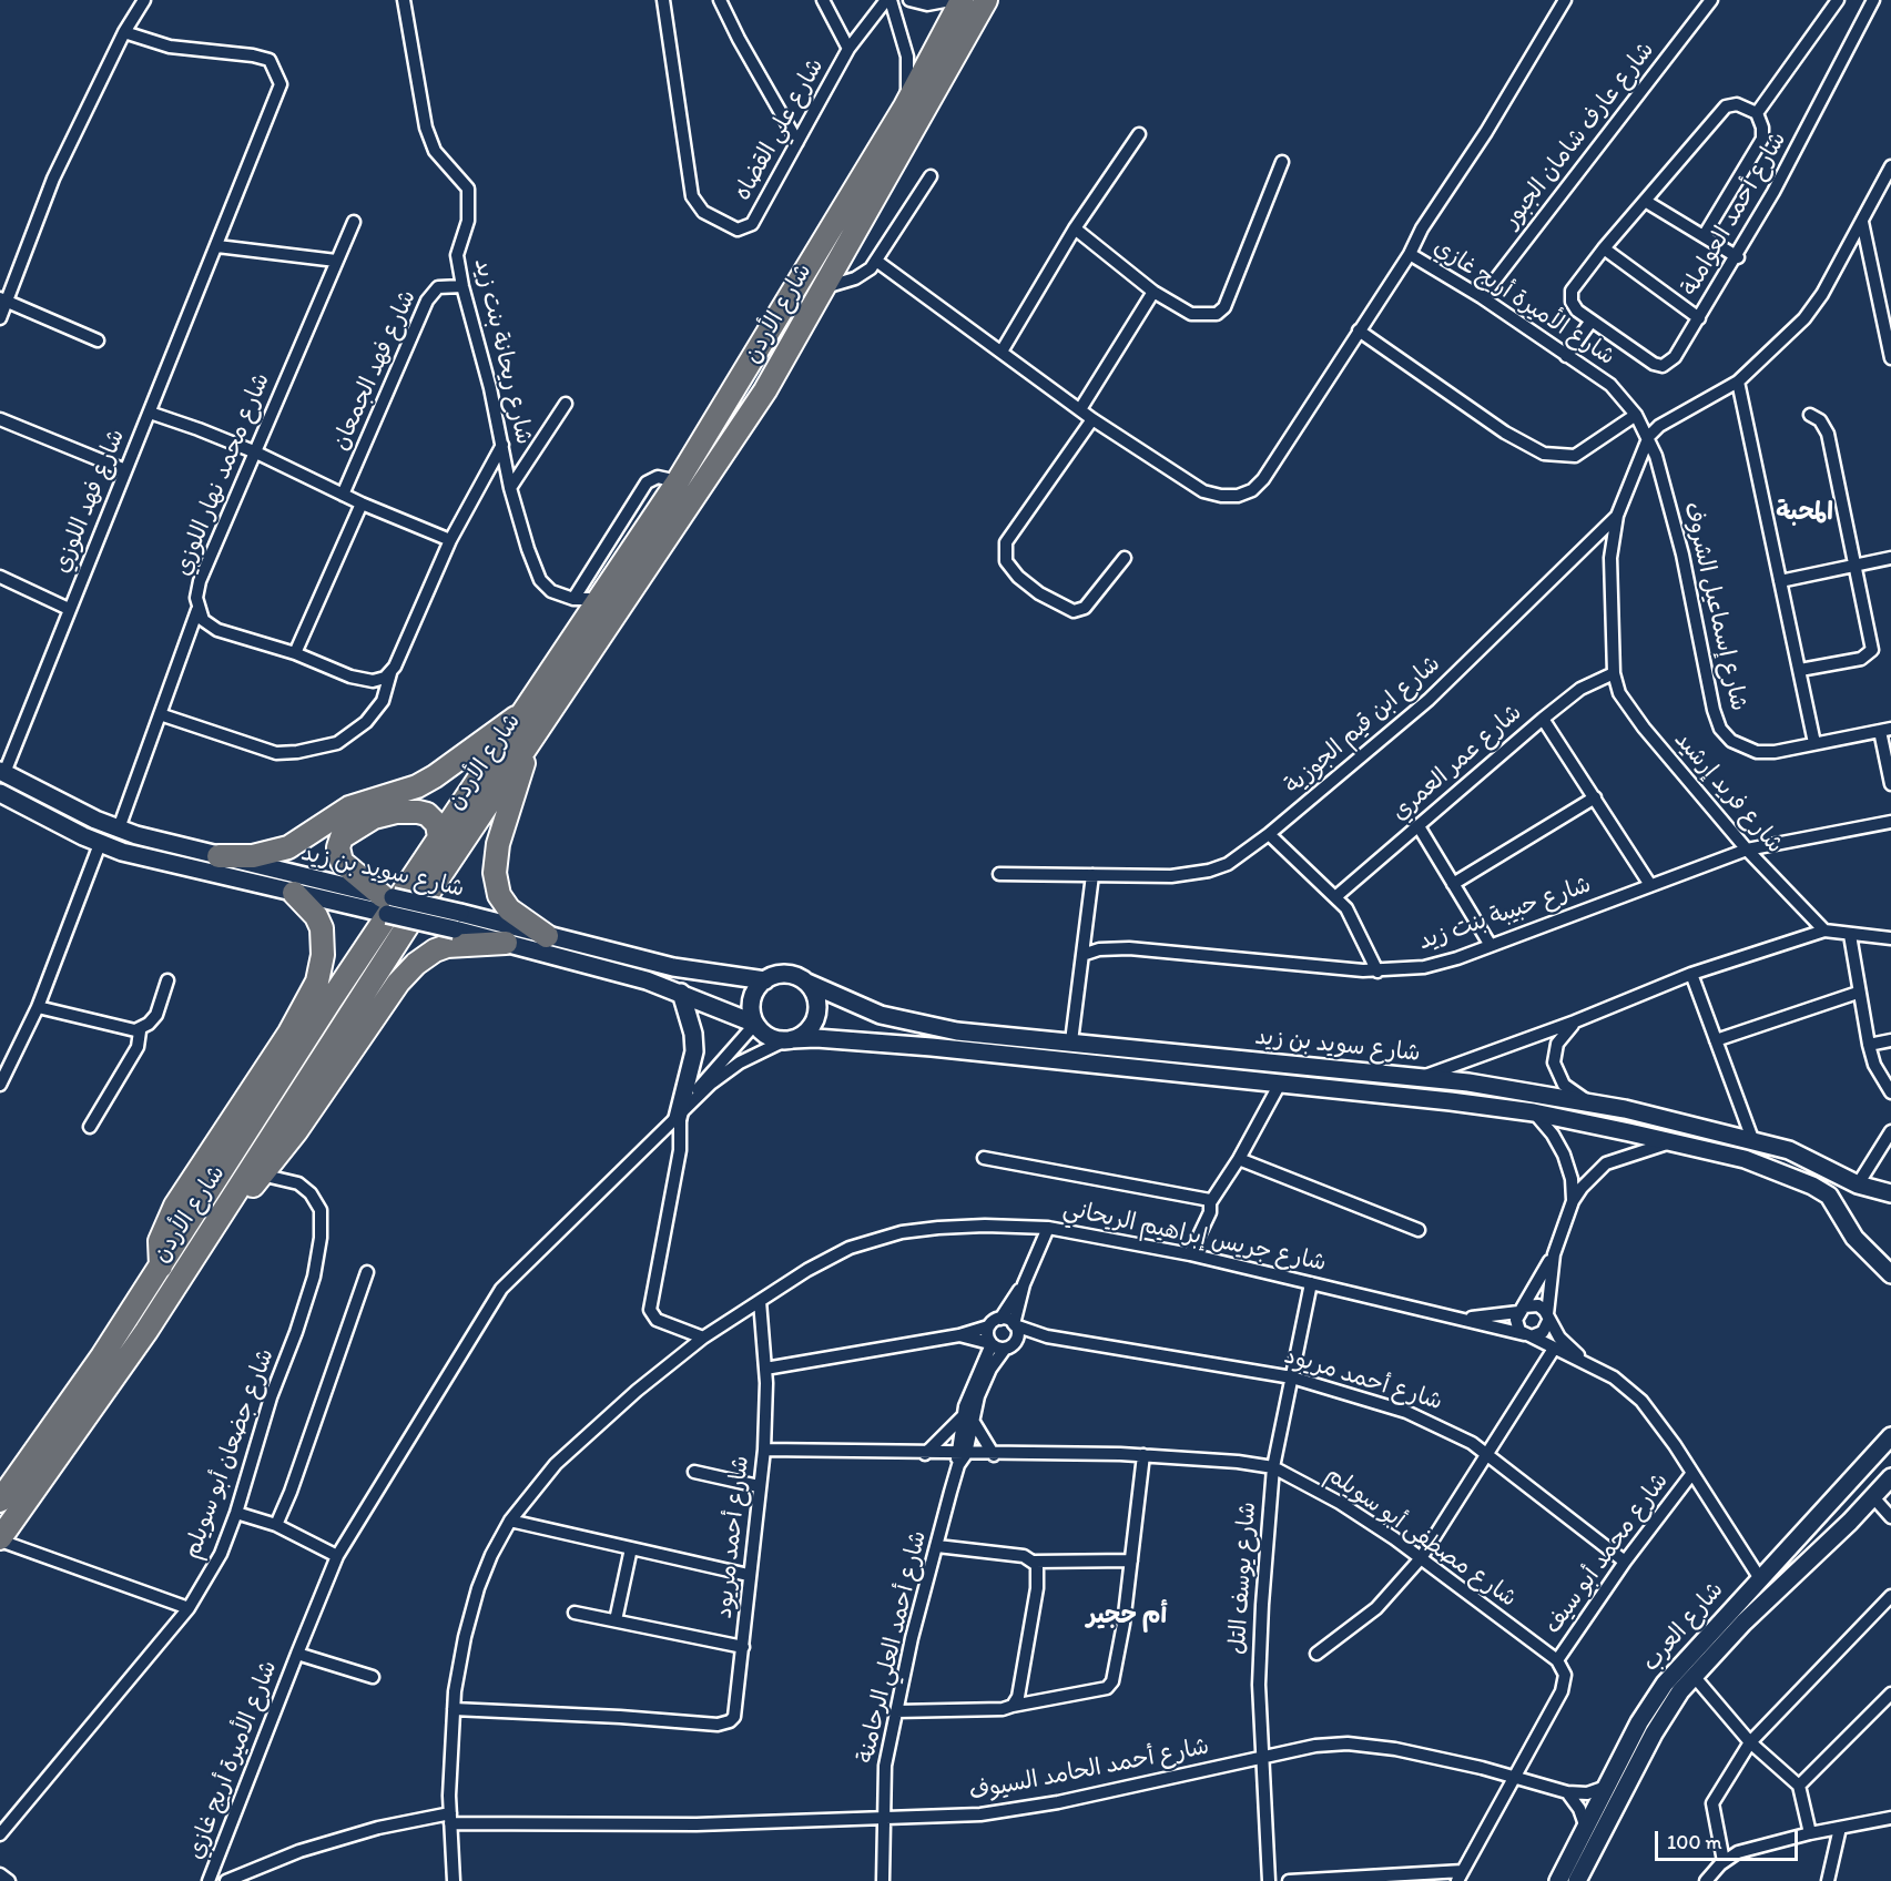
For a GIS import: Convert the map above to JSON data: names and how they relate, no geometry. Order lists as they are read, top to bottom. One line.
{"streets":{"highway":["شارع الأردن"],"main road":["شارع سويد بن زيد","شارع العرب"],"street":["شارع علي القضاه","شارع عارف شامان الجبور","شارع أحمد العواملة","شارع الأميرة أريج غازي","شارع ريحانة بنت زيد","شارع فهد الجمعان","شارع محمد نهار اللوزي","شارع فهد اللوزي","شارع إسماعيل الشروف","شارع ابن قيم الجوزية","شارع عمر العمري","شارع فريد إرشيد","شارع حبيبة بنت زيد","شارع جريس إبراهيم الريحاني","شارع أحمد مريود","شارع جضعان أبو سويلم","شارع مصطفى أبو سويلم","شارع محمد أبو سيف","شارع يوسف التل","شارع أحمد العلي الرحامنة","شارع أحمد الحامد السيوف"]},"crossings":[["شارع عارف شامان الجبور","شارع الأميرة أريج غازي"],["شارع الأميرة أريج غازي","شارع إسماعيل الشروف"],["شارع الأردن","شارع ريحانة بنت زيد"],["شارع الأردن","شارع جضعان أبو سويلم"],["شارع ريحانة بنت زيد","شارع فهد الجمعان"],["شارع فهد اللوزي","شارع سويد بن زيد"],["شارع عمر العمري","شارع فريد إرشيد"],["شارع فريد إرشيد","شارع حبيبة بنت زيد"],["شارع جريس إبراهيم الريحاني","شارع أحمد مريود"],["شارع جريس إبراهيم الريحاني","شارع محمد أبو سيف"],["شارع جريس إبراهيم الريحاني","شارع يوسف التل"],["شارع جريس إبراهيم الريحاني","شارع العرب"],["شارع جريس إبراهيم الريحاني","شارع أحمد الحامد السيوف"],["شارع أحمد مريود","شارع مصطفى أبو سويلم"],["شارع أحمد مريود","شارع محمد أبو سيف"],["شارع أحمد مريود","شارع يوسف التل"],["شارع أحمد مريود","شارع أحمد العلي الرحامنة"],["شارع مصطفى أبو سويلم","شارع محمد أبو سيف"],["شارع مصطفى أبو سويلم","شارع يوسف التل"],["شارع مصطفى أبو سويلم","شارع أحمد العلي الرحامنة"],["شارع يوسف التل","شارع أحمد الحامد السيوف"],["شارع العرب","شارع أحمد الحامد السيوف"],["شارع أحمد العلي الرحامنة","شارع أحمد الحامد السيوف"]],"districts":["المحبة","أم حجير"],"scale_bar":"100 m"}
